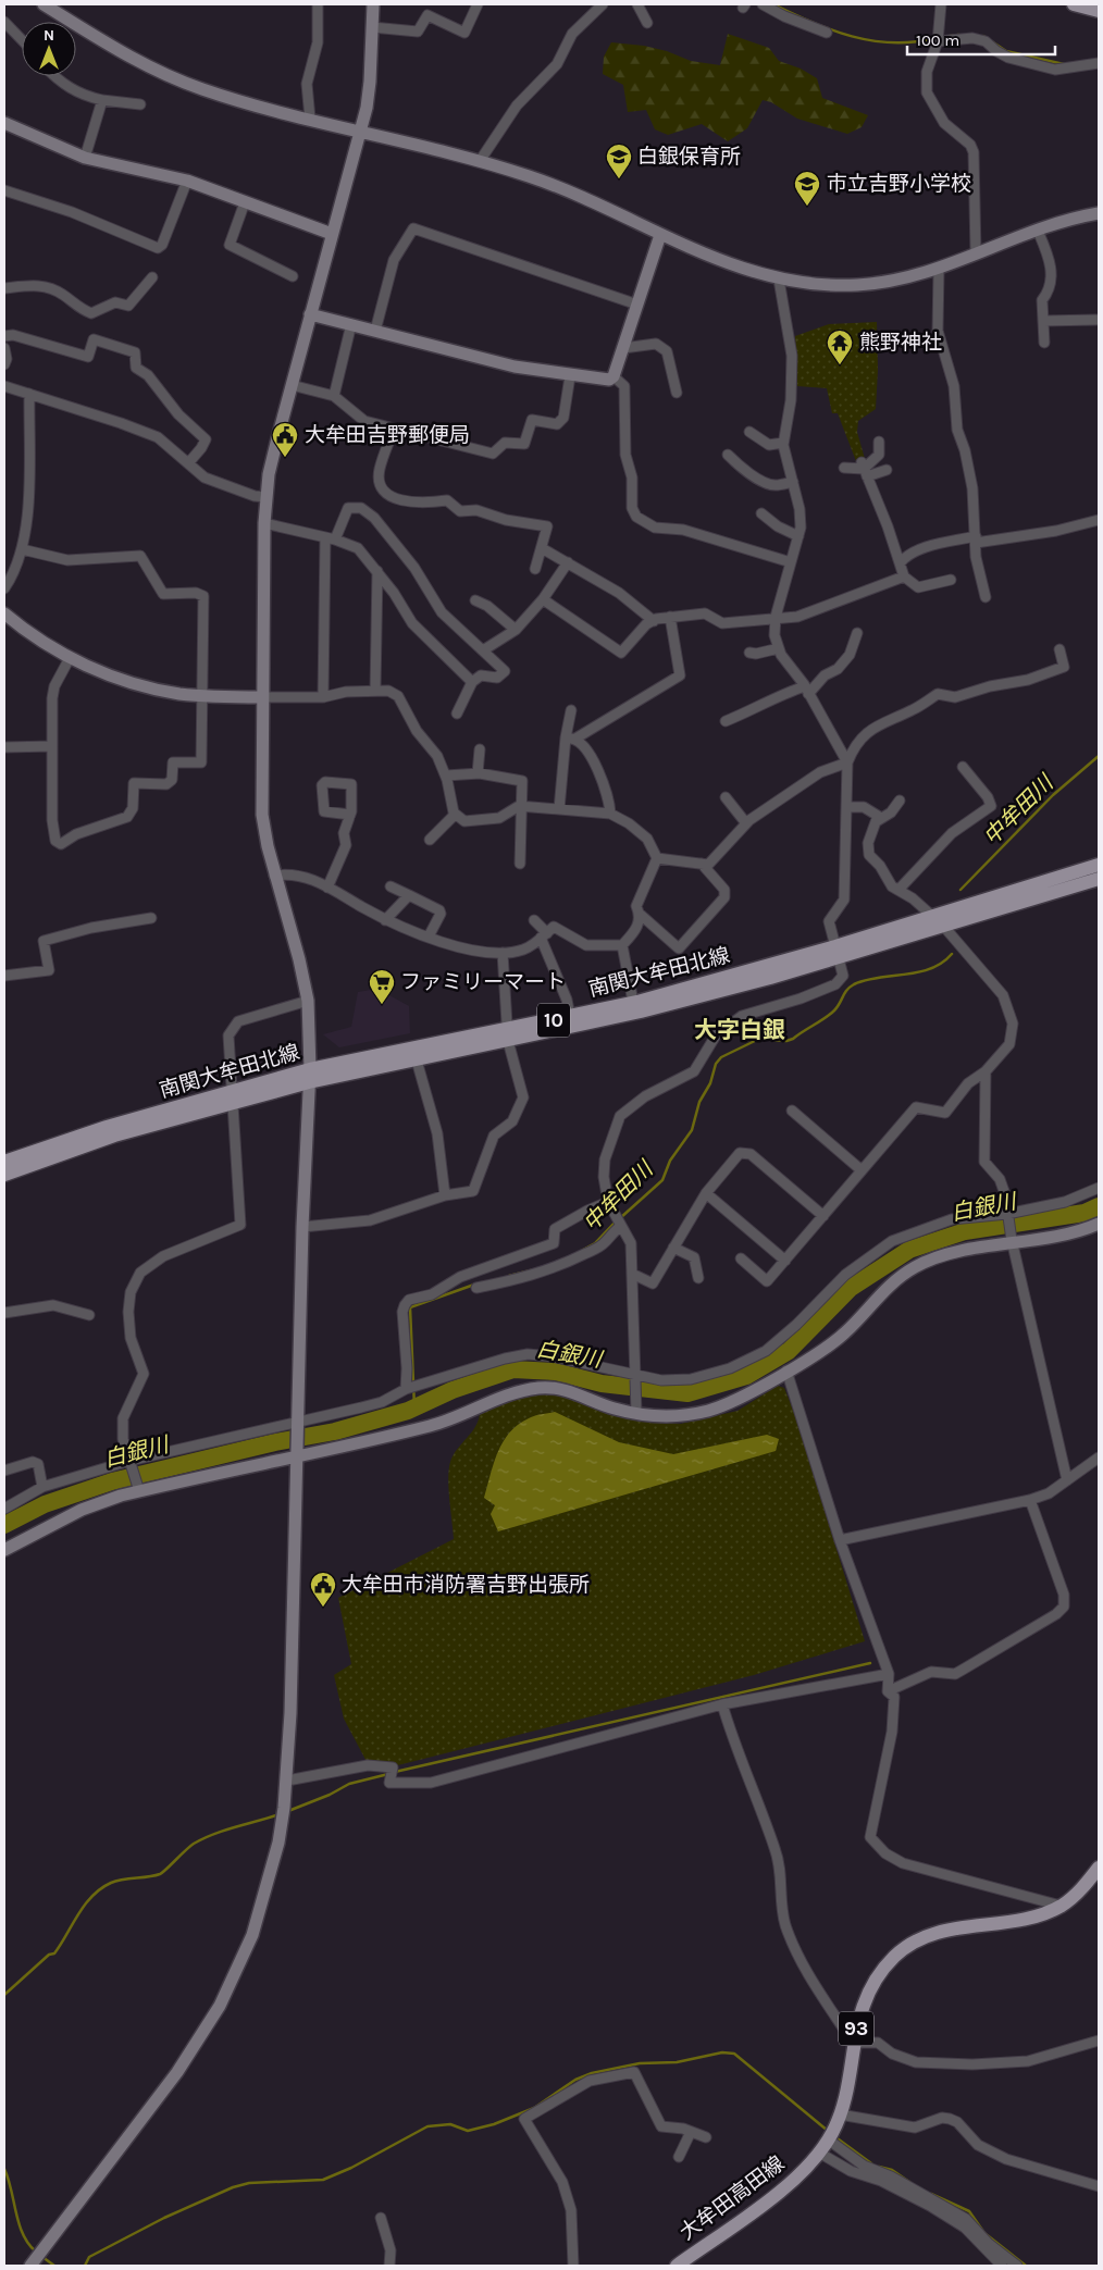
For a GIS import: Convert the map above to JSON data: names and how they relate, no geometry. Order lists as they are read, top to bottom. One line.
{"streets":{"main road":["南関大牟田北線","10","93","大牟田高田線"]},"districts":["大字白銀"],"water":["中牟田川","白銀川"],"places":{"school or university":["白銀保育所","市立吉野小学校"],"temple":["熊野神社"],"public building":["大牟田吉野郵便局","大牟田市消防署吉野出張所"],"supermarket":["ファミリーマート"]},"scale_bar":"100 m","north":"top"}
